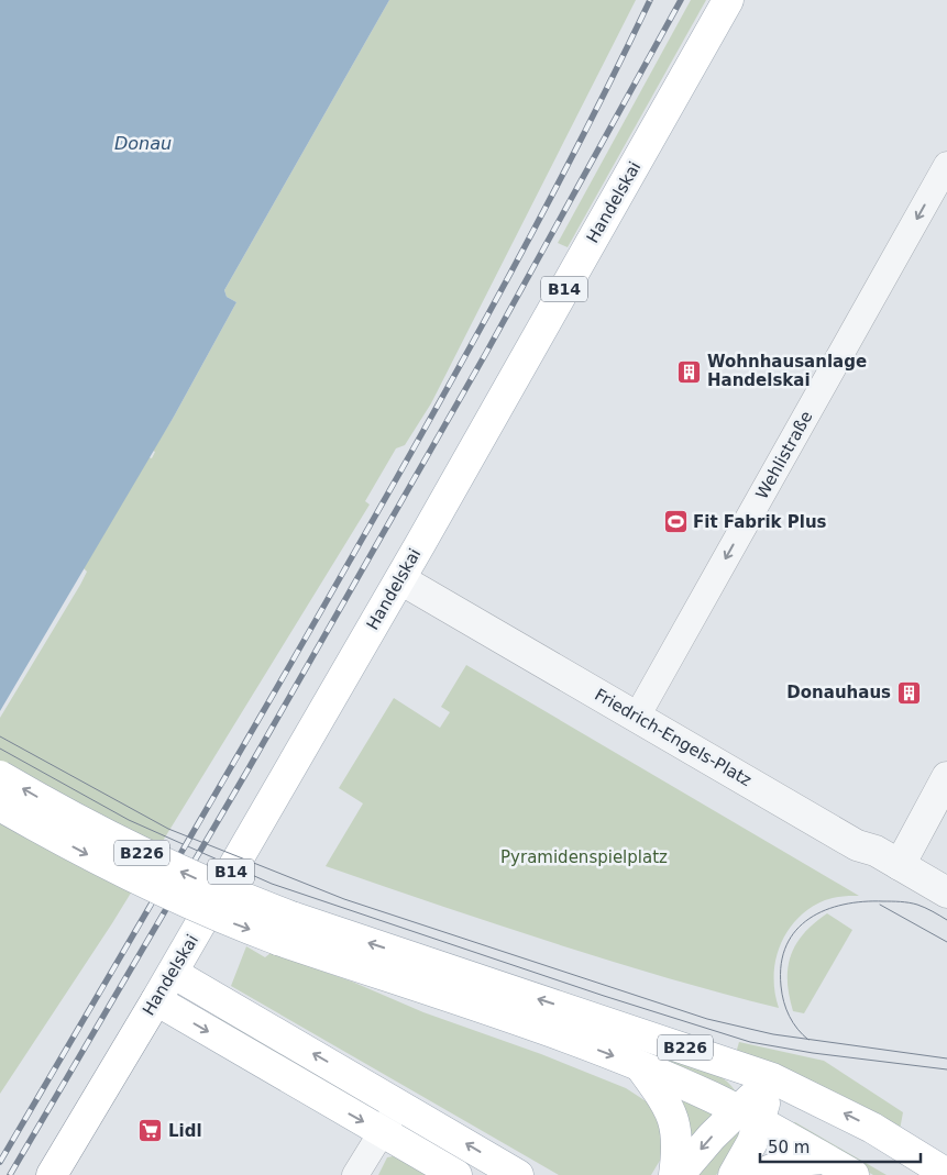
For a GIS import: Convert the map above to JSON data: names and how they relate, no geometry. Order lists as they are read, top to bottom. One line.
{"streets":{"main road":["Handelskai","B14","B226"],"street":["Wehlistraße","Friedrich-Engels-Platz"]},"crossings":[["Handelskai","Friedrich-Engels-Platz"],["Wehlistraße","Friedrich-Engels-Platz"]],"one_way":["Wehlistraße"],"water":["Donau"],"parks":["Pyramidenspielplatz"],"places":{"building":["Wohnhausanlage Handelskai","Donauhaus"],"sports":["Fit Fabrik Plus"],"supermarket":["Lidl"]},"scale_bar":"50 m"}
